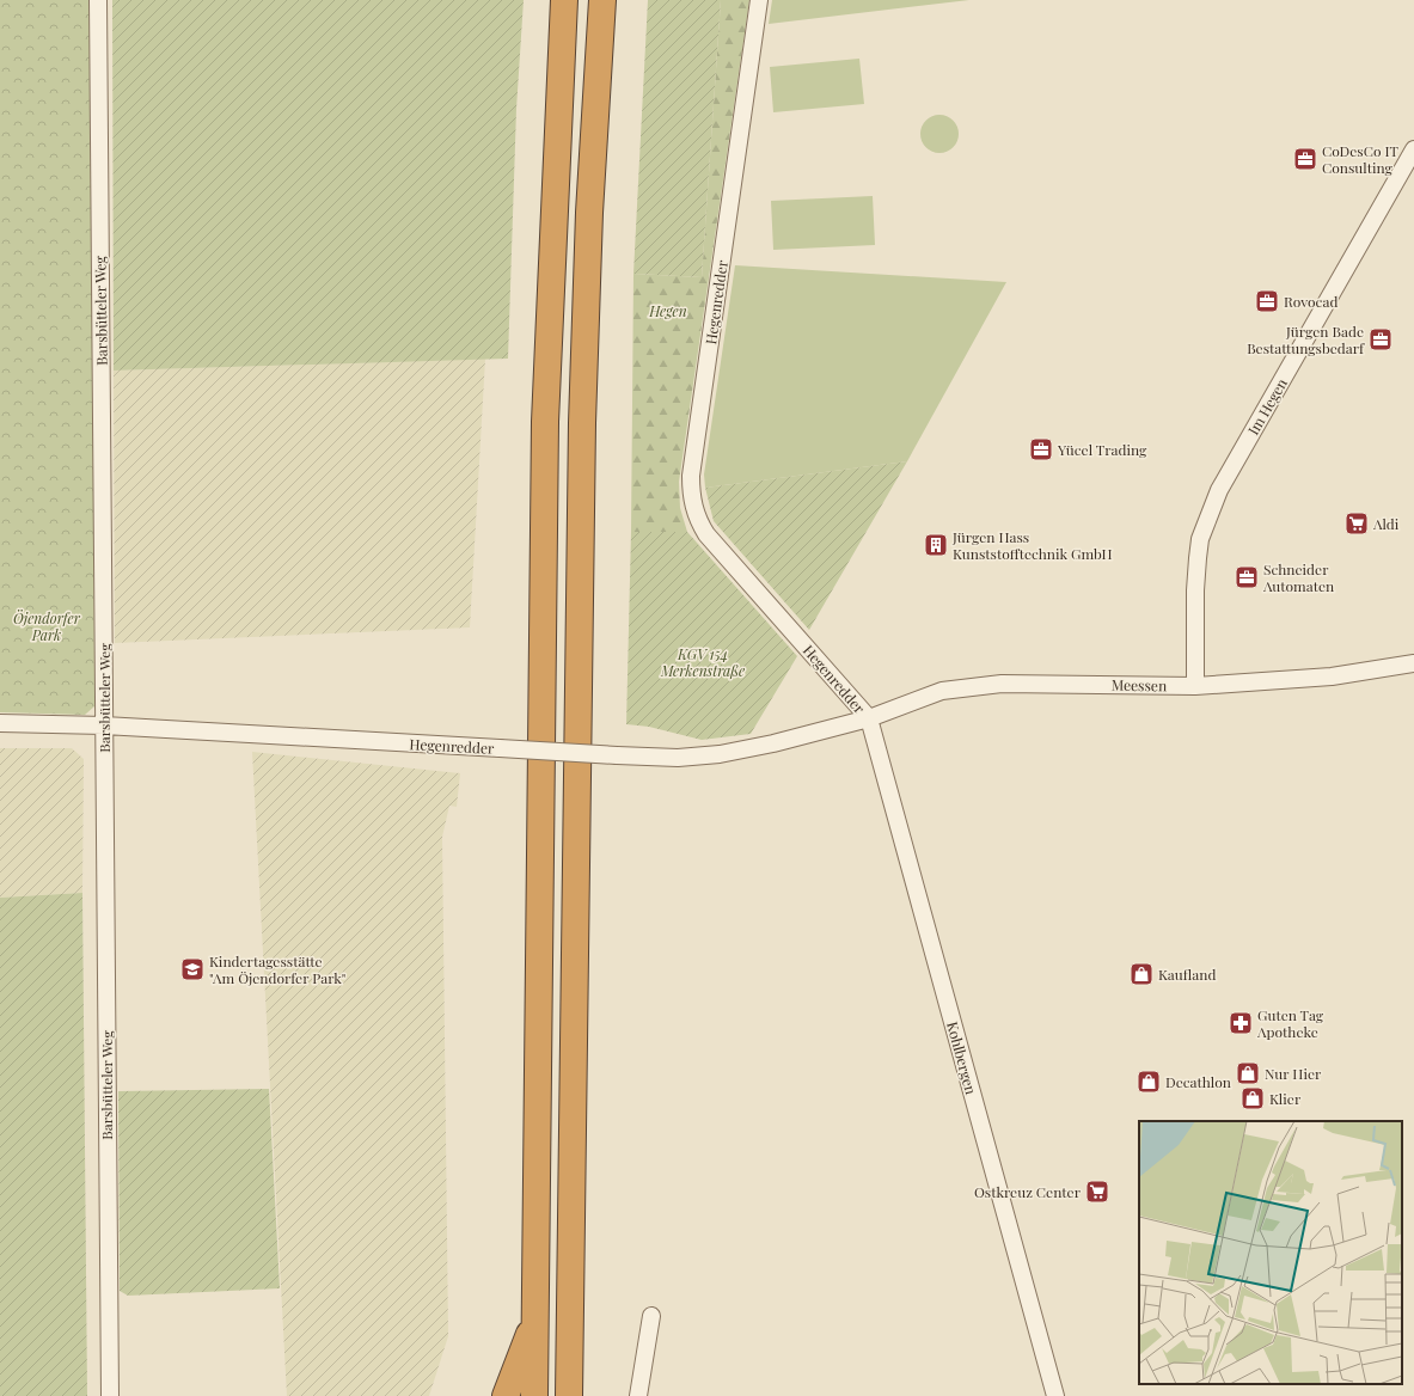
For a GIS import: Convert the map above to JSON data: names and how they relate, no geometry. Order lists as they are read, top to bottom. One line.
{"streets":{"street":["Hegenredder","Barsbütteler Weg","Im Hegen","Meessen","Kohlbergen"]},"crossings":[["Hegenredder","Barsbütteler Weg"],["Hegenredder","Meessen"],["Hegenredder","Kohlbergen"],["Im Hegen","Meessen"],["Meessen","Kohlbergen"]],"parks":["Hegen","Öjendorfer Park","KGV 154 Merkenstraße"],"places":{"office":["CoDesCo IT Consulting","Rovocad","Jürgen Bade Bestattungsbedarf","Yücel Trading","Schneider Automaten"],"supermarket":["Aldi","Ostkreuz Center"],"building":["Jürgen Hass Kunststofftechnik GmbH"],"school or university":["Kindertagesstätte \"Am Öjendorfer Park\""],"shop":["Kaufland","Nur Hier","Decathlon","Klier"],"pharmacy":["Guten Tag Apotheke"]}}
